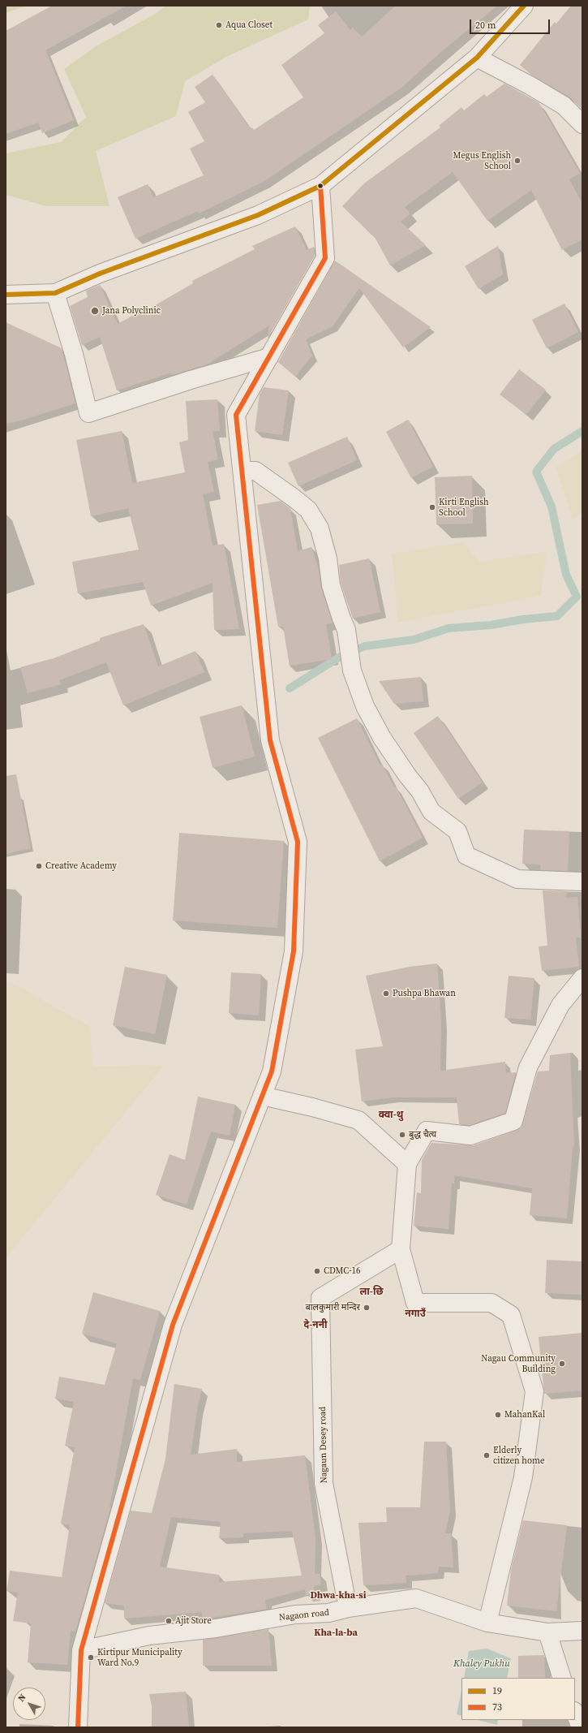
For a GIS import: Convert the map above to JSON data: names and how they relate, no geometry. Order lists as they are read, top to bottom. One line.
{"streets":{"street":["Nagaun Desey road","Nagaon road"]},"crossings":[["Nagaun Desey road","Nagaon road"]],"districts":["क्वा-थु","ला-छि","नगाउँ","दे-ननी","Dhwa-kha-si","Kha-la-ba"],"water":["Khaley Pukhu"],"places":["Aqua Closet","Megus English School","Jana Polyclinic","Kirti English School","Creative Academy","Pushpa Bhawan","बुद्ध चैत्य","CDMC-16","बालकुमारी मन्दिर","Nagau Community Building","MahanKal","Elderly citizen home","Ajit Store","Kirtipur Municipality Ward No.9"],"lines":["transit line 19","transit line 73"],"legend":["19","73"],"scale_bar":"20 m","north":"top left"}
